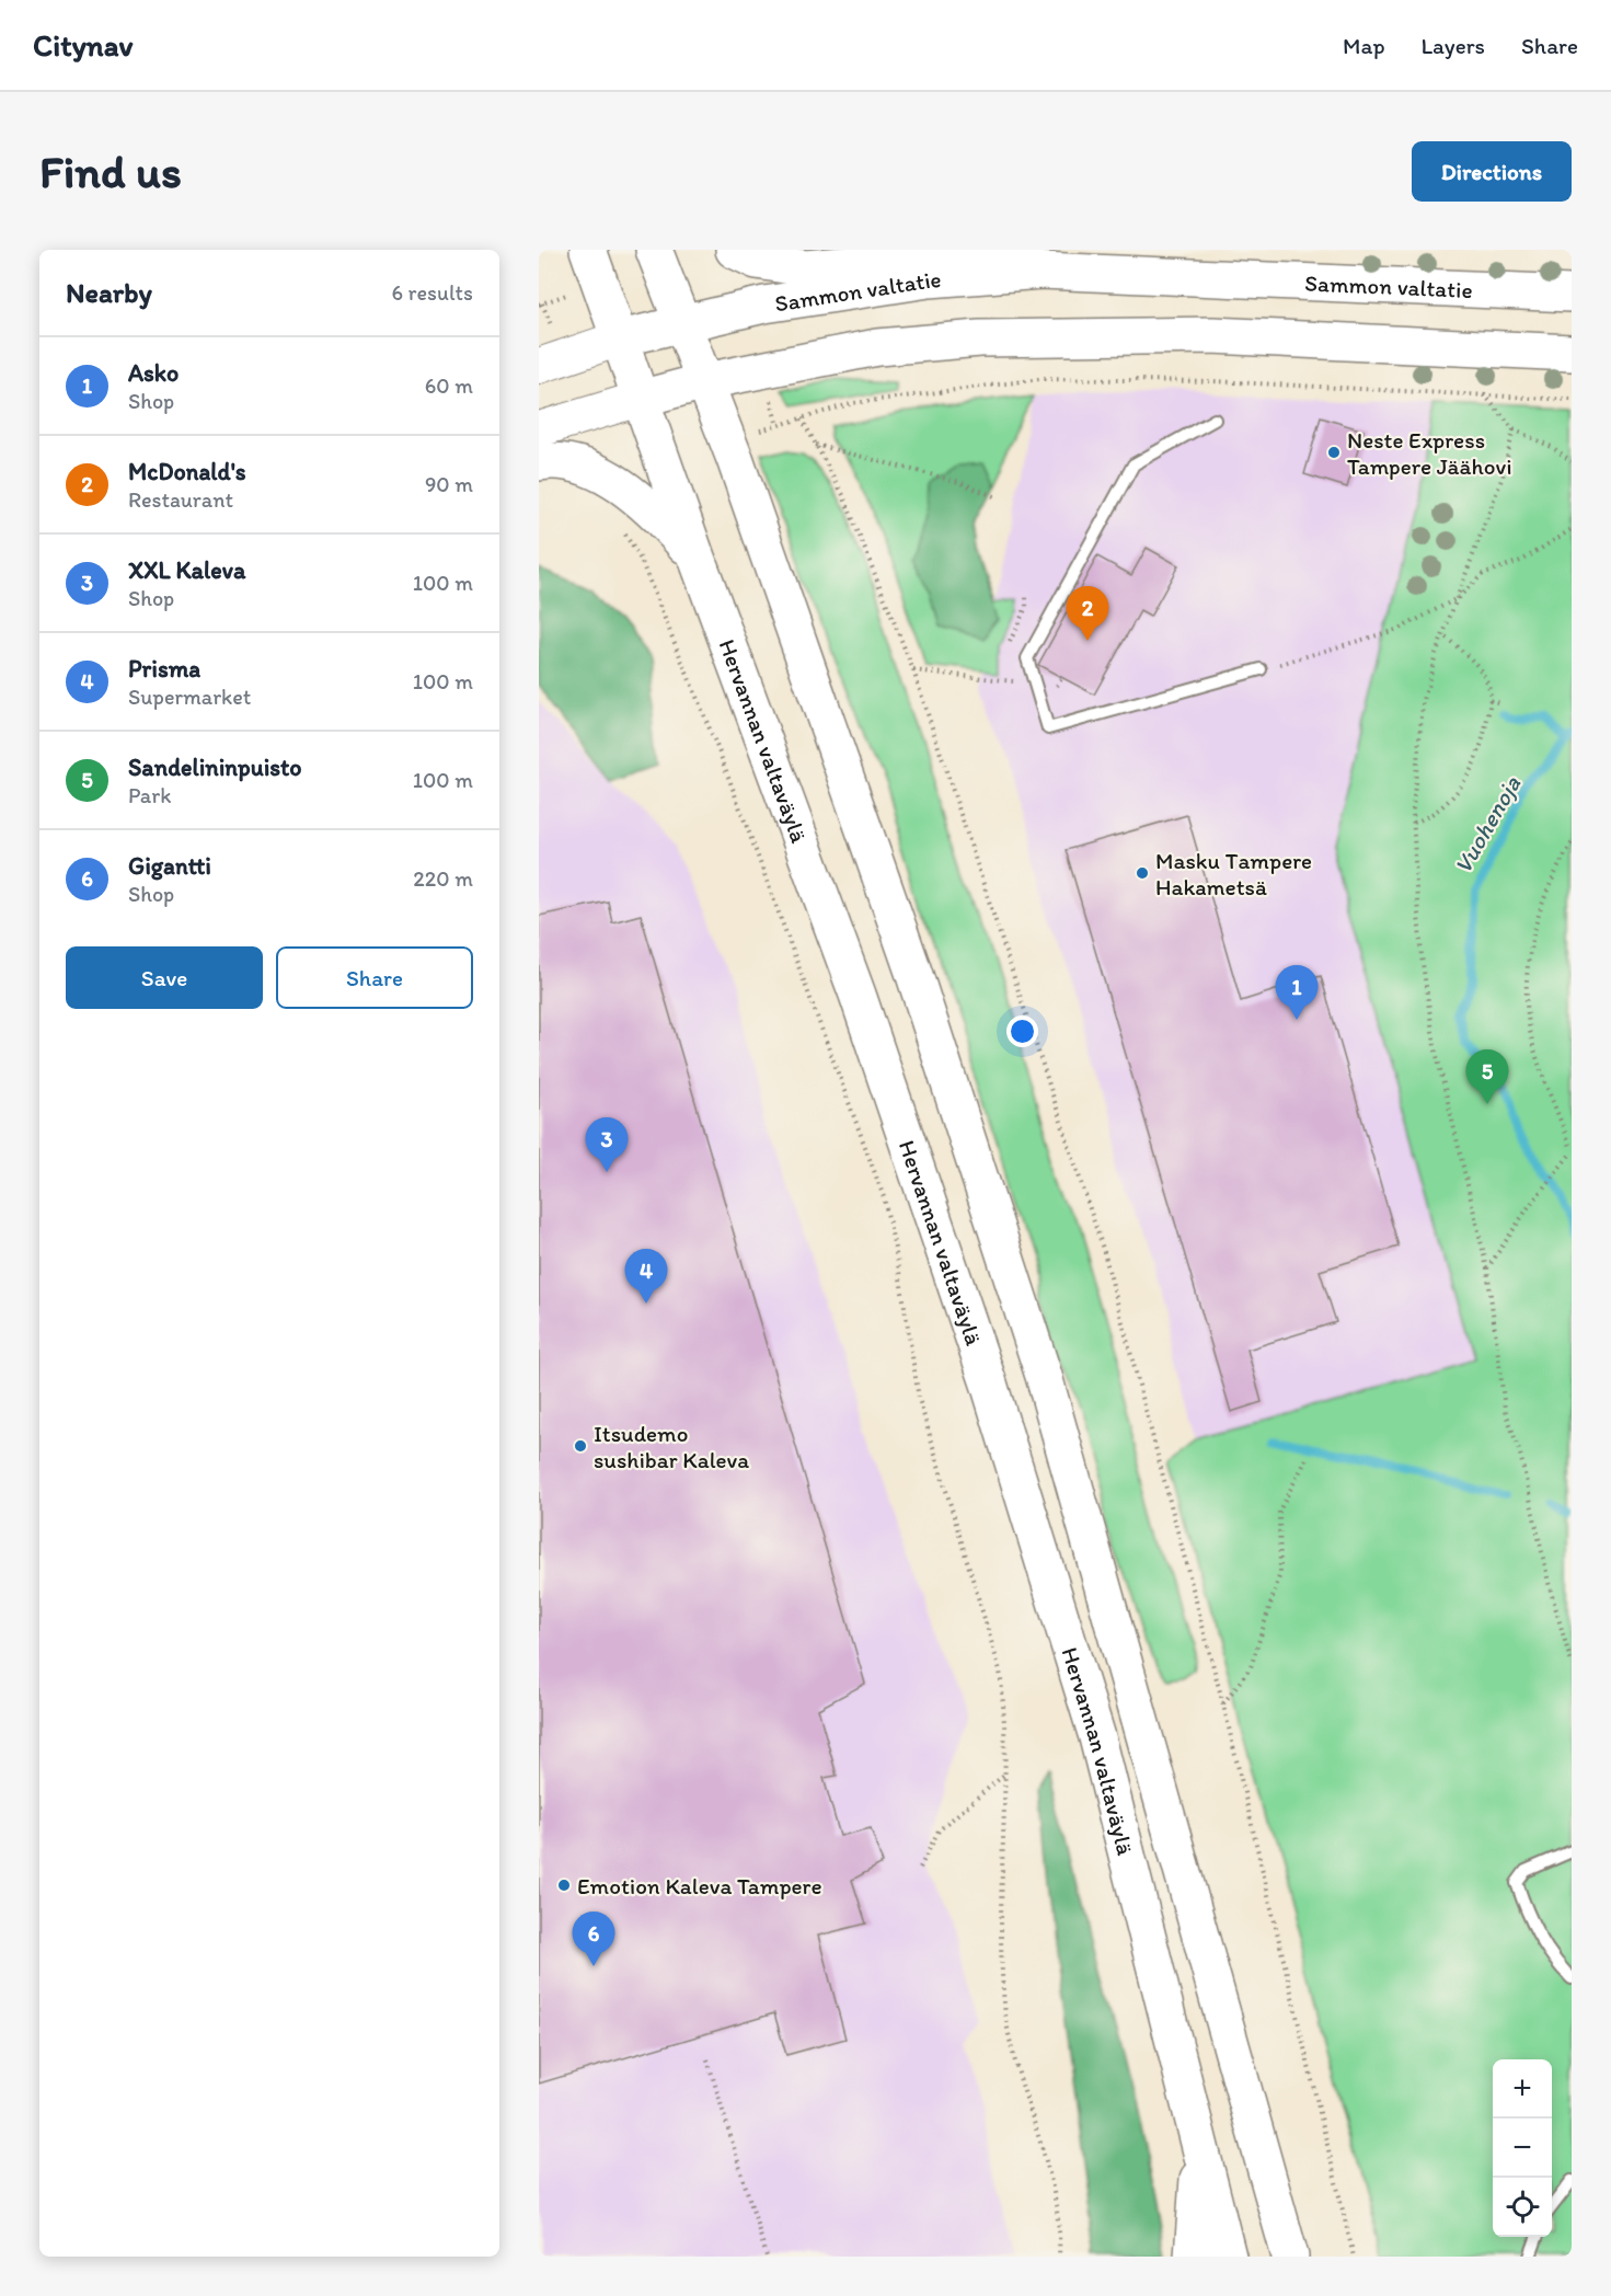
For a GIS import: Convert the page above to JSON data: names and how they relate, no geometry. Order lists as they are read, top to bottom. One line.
{"streets":{"main road":["Sammon valtatie","Hervannan valtaväylä"]},"crossings":[["Sammon valtatie","Hervannan valtaväylä"]],"water":["Vuohenoja"],"places":["Neste Express Tampere Jäähovi","Masku Tampere Hakametsä","Itsudemo sushibar Kaleva","Emotion Kaleva Tampere"],"page":{"header":"Citynav","nav":["Map","Layers","Share"],"buttons":["Directions",["Save","Share"]],"title":"Find us","heading":["Nearby","6 results"],"list":[{"mark":"1","name":"Asko","note":"Shop","value":"60 m"},{"mark":"2","name":"McDonald's","note":"Restaurant","value":"90 m"},{"mark":"3","name":"XXL Kaleva","note":"Shop","value":"100 m"},{"mark":"4","name":"Prisma","note":"Supermarket","value":"100 m"},{"mark":"5","name":"Sandelininpuisto","note":"Park","value":"100 m"},{"mark":"6","name":"Gigantti","note":"Shop","value":"220 m"}],"pins":["2","1","5","3","4","6"],"map_buttons":["+","−"]}}
